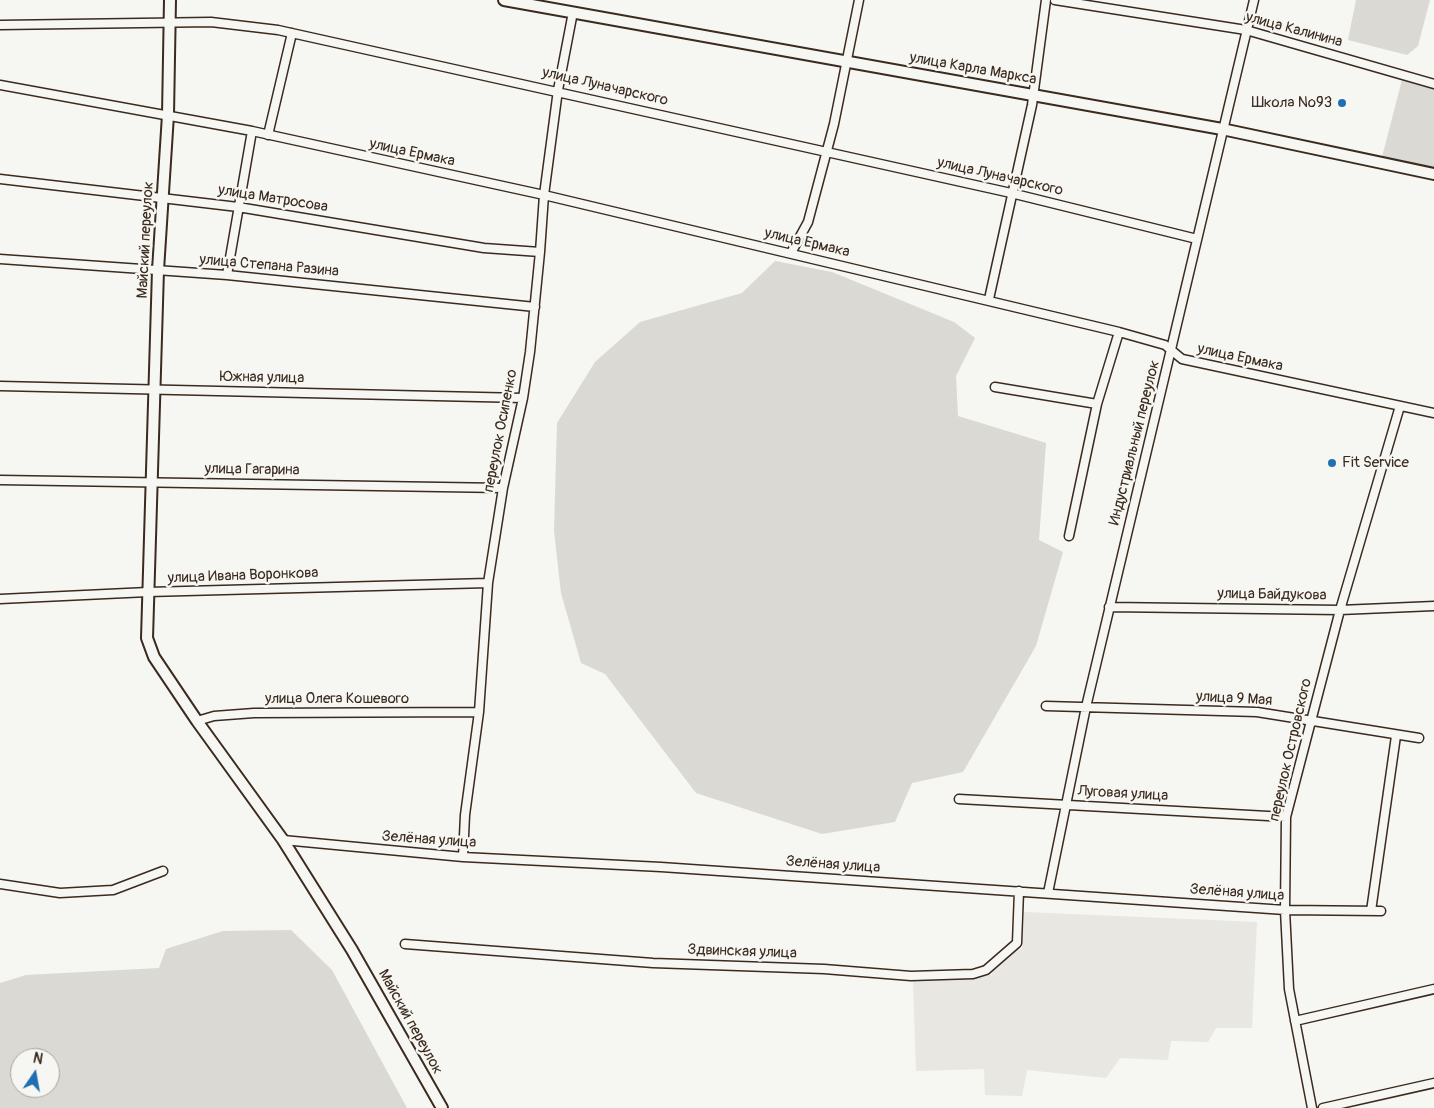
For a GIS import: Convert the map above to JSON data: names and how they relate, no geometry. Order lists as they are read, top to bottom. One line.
{"streets":{"main road":["улица Карла Маркса","Майский переулок"],"street":["улица Калинина","улица Луначарского","улица Ермака","улица Матросова","улица Степана Разина","Южная улица","переулок Осипенко","Индустриальный переулок","улица Гагарина","улица Ивана Воронкова","улица Байдукова","улица Олега Кошевого","улица 9 Мая","переулок Островского","Луговая улица","Зелёная улица","Здвинская улица"]},"crossings":[["улица Калинина","Индустриальный переулок"],["улица Карла Маркса","переулок Осипенко"],["улица Карла Маркса","Индустриальный переулок"],["улица Луначарского","Майский переулок"],["улица Луначарского","переулок Осипенко"],["улица Луначарского","Индустриальный переулок"],["улица Ермака","Майский переулок"],["улица Ермака","переулок Осипенко"],["улица Ермака","Индустриальный переулок"],["улица Ермака","переулок Островского"],["улица Матросова","Майский переулок"],["улица Матросова","переулок Осипенко"],["Майский переулок","улица Степана Разина"],["Майский переулок","Южная улица"],["Майский переулок","улица Гагарина"],["Майский переулок","улица Ивана Воронкова"],["Майский переулок","улица Олега Кошевого"],["Майский переулок","Зелёная улица"],["улица Степана Разина","переулок Осипенко"],["Южная улица","переулок Осипенко"],["переулок Осипенко","улица Гагарина"],["переулок Осипенко","улица Ивана Воронкова"],["переулок Осипенко","улица Олега Кошевого"],["переулок Осипенко","Зелёная улица"],["Индустриальный переулок","улица Байдукова"],["Индустриальный переулок","улица 9 Мая"],["Индустриальный переулок","Луговая улица"],["Индустриальный переулок","Зелёная улица"],["улица Байдукова","переулок Островского"],["улица 9 Мая","переулок Островского"],["переулок Островского","Луговая улица"],["переулок Островского","Зелёная улица"],["Зелёная улица","Здвинская улица"]],"places":["Школа №93","Fit Service"],"north":"top"}
